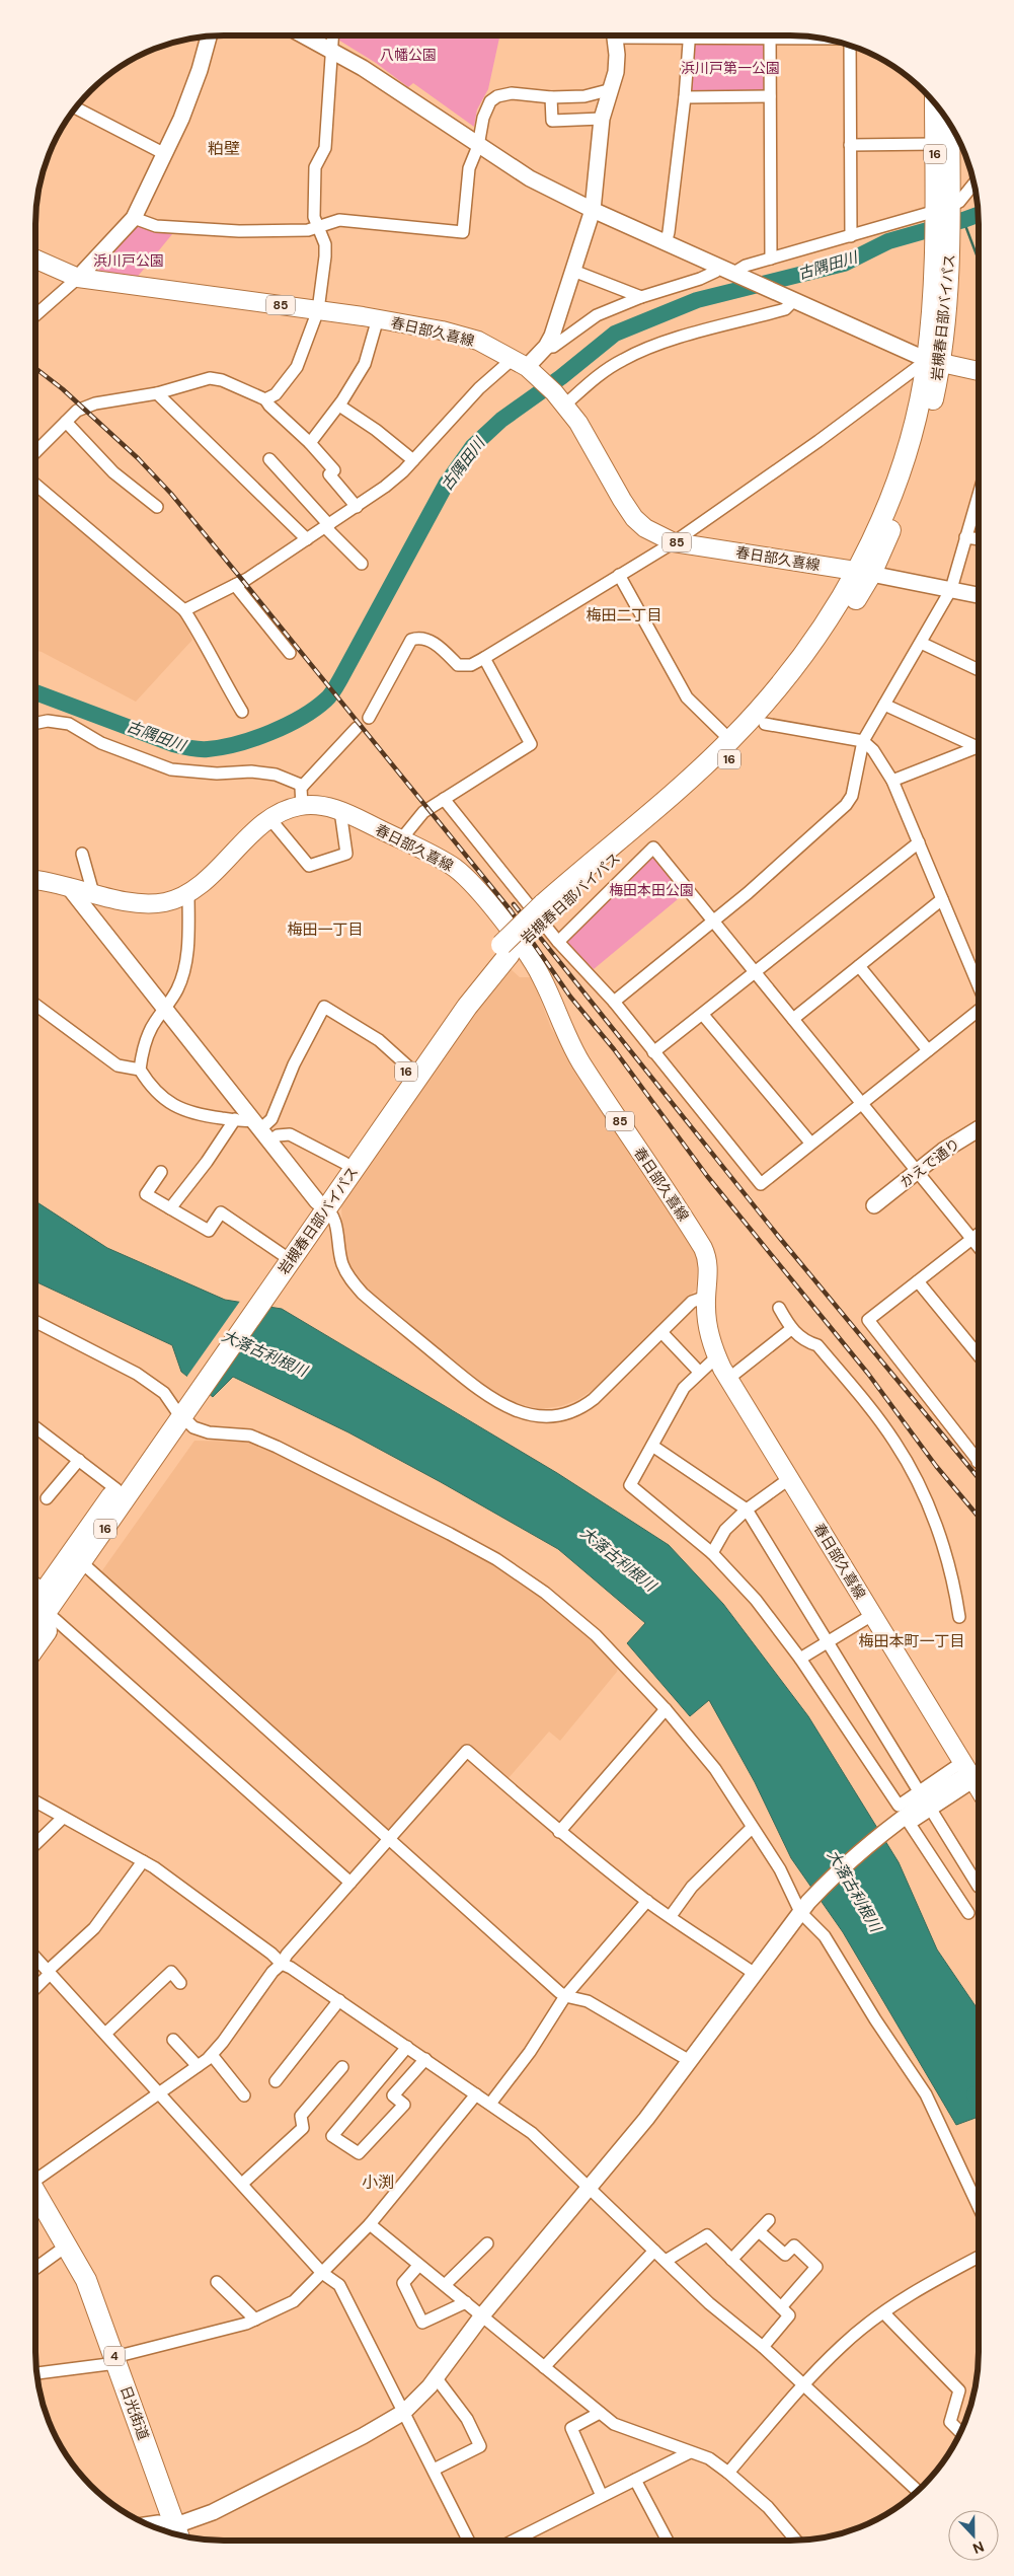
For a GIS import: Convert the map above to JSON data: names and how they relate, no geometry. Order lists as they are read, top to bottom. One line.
{"streets":{"highway":["16","岩槻春日部バイパス","4","日光街道"],"main road":["85","春日部久喜線"],"street":["かえで通り"]},"crossings":[["16","岩槻春日部バイパス"],["岩槻春日部バイパス","春日部久喜線"]],"districts":["粕壁","梅田二丁目","梅田一丁目","梅田本町一丁目","小渕"],"water":["古隅田川","大落古利根川"],"parks":["八幡公園","浜川戸第一公園","浜川戸公園","梅田本田公園"],"north":"bottom"}
